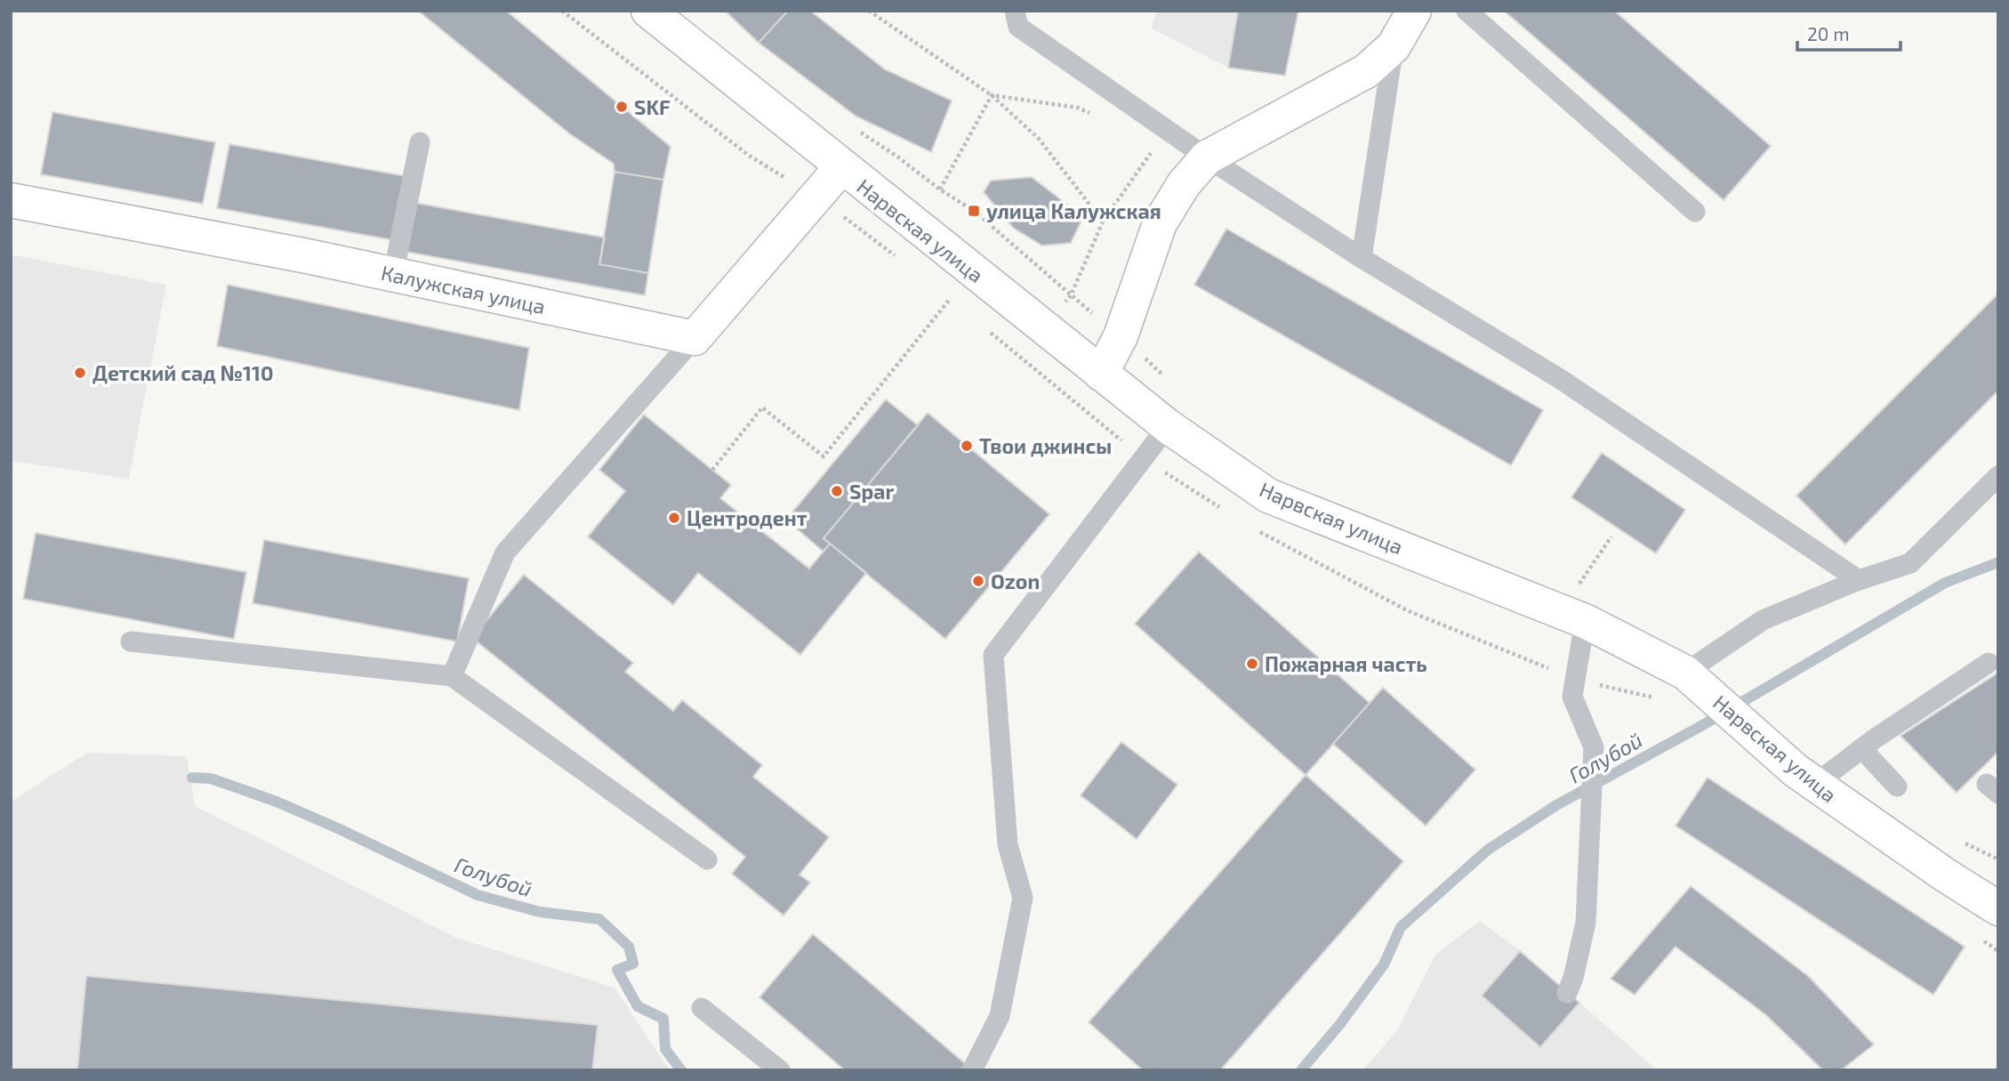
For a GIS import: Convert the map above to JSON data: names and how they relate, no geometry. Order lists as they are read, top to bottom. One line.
{"streets":{"main road":["Нарвская улица","Калужская улица"]},"water":["Голубой"],"places":{"other":["SKF","Детский сад №110","Твои джинсы","Spar","Центродент","Ozon","Пожарная часть"],"transit":["улица Калужская"]},"scale_bar":"20 m"}
